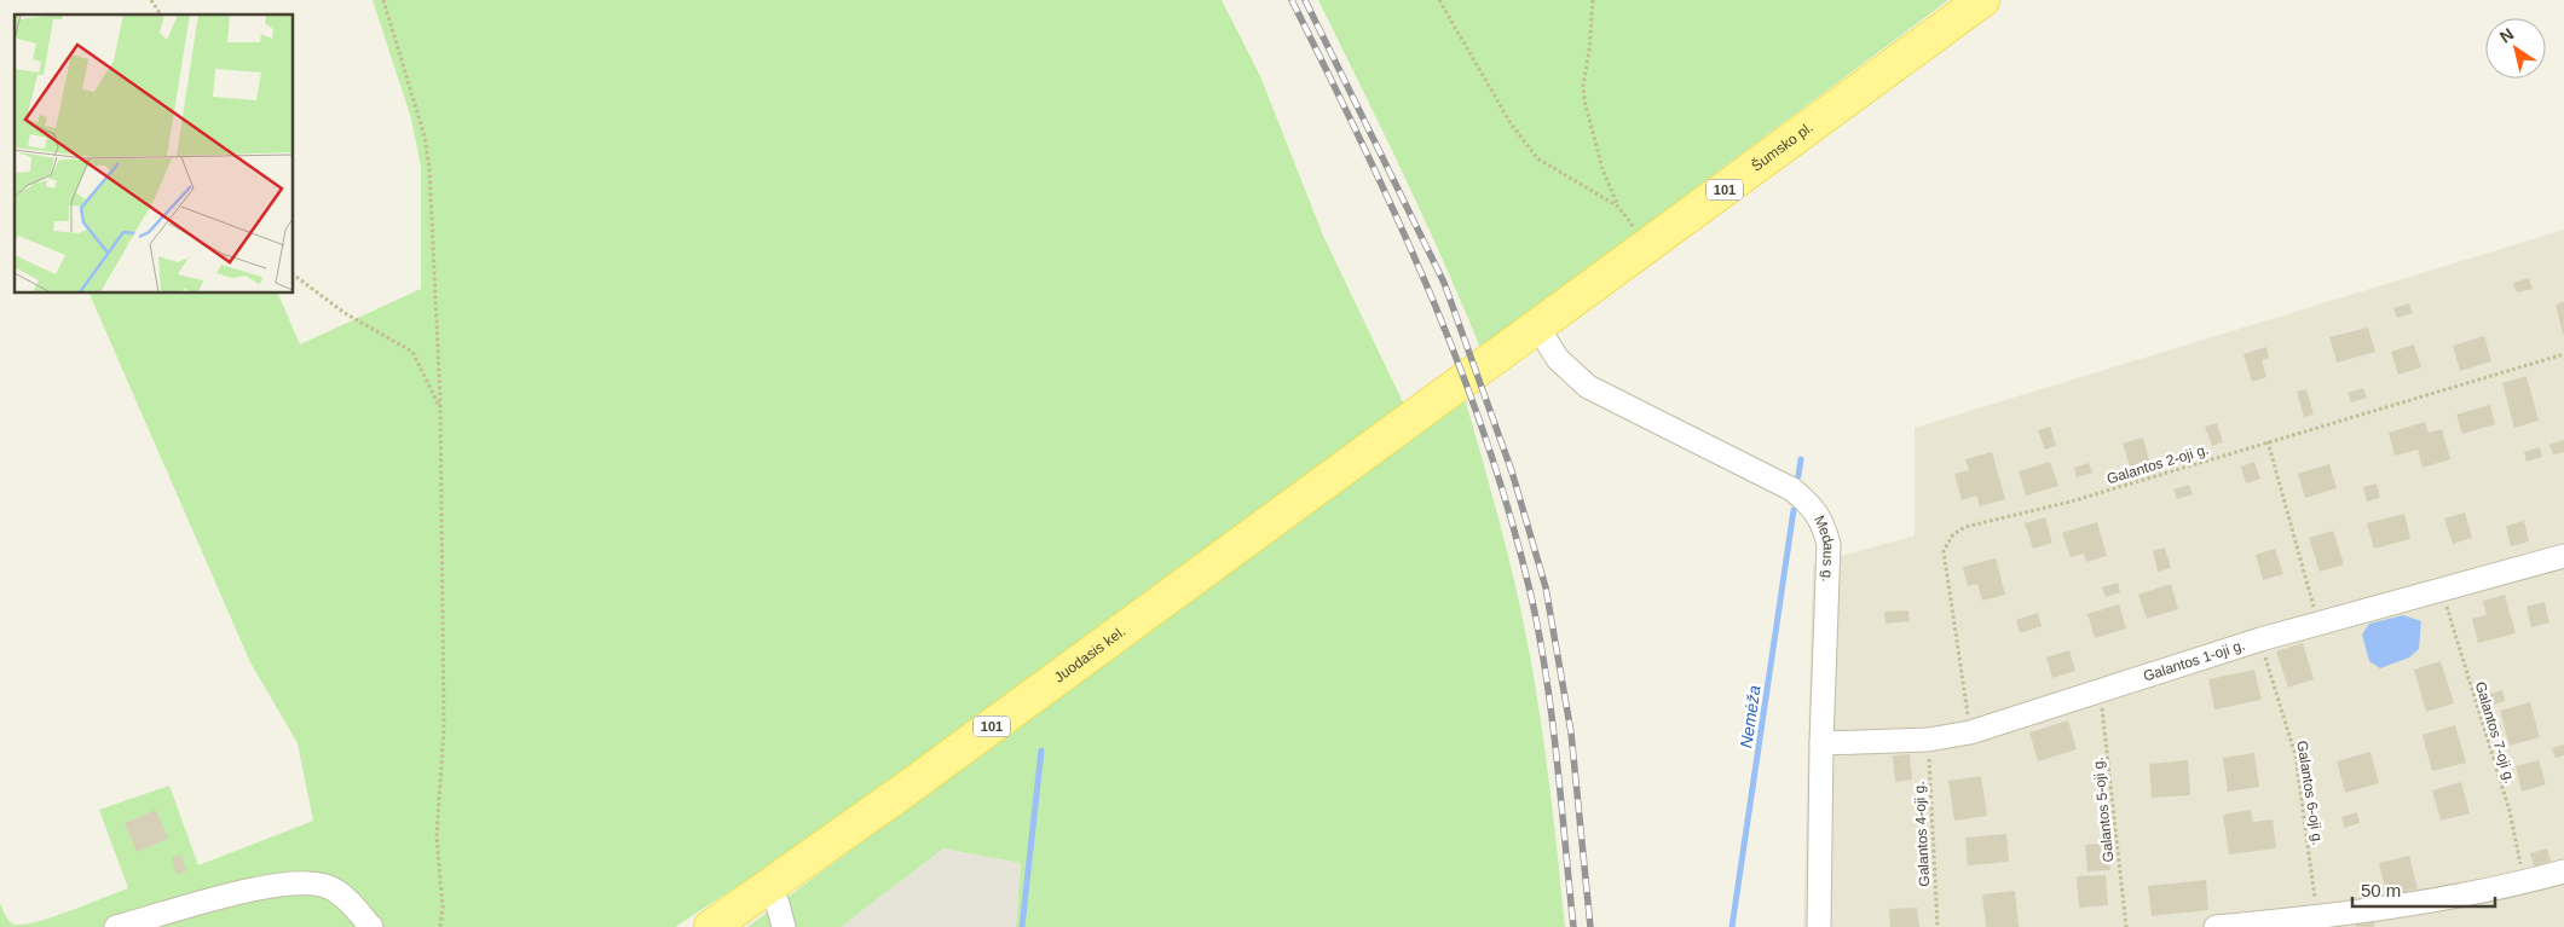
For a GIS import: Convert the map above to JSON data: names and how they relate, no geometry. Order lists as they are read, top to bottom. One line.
{"streets":{"main road":["Šumsko pl.","101","Juodasis kel."],"street":["Medaus g.","Galantos 1-oji g."],"path":["Galantos 2-oji g.","Galantos 7-oji g.","Galantos 6-oji g.","Galantos 5-oji g.","Galantos 4-oji g."]},"crossings":[["Šumsko pl.","Medaus g."],["Šumsko pl.","Juodasis kel."],["Galantos 2-oji g.","Galantos 1-oji g."],["Medaus g.","Galantos 1-oji g."],["Galantos 1-oji g.","Galantos 7-oji g."],["Galantos 1-oji g.","Galantos 6-oji g."],["Galantos 1-oji g.","Galantos 5-oji g."],["Galantos 1-oji g.","Galantos 4-oji g."]],"water":["Nemėža"],"scale_bar":"50 m","north":"top left"}
